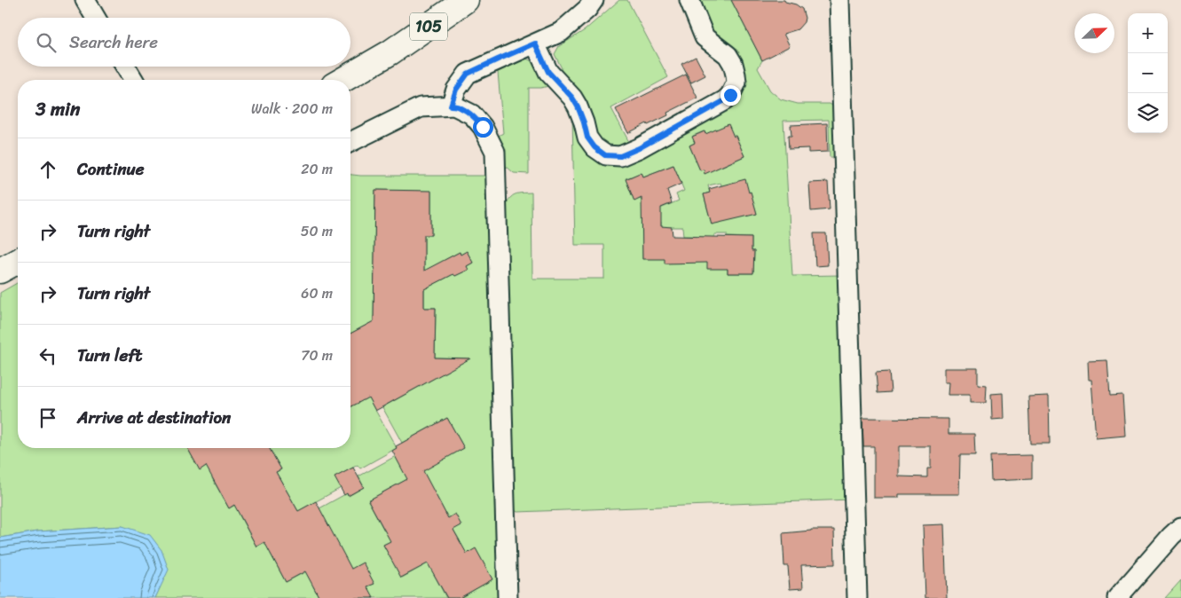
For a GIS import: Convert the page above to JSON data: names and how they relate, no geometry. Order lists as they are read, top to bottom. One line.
{"streets":{"highway":["105"]},"north":"top right","page":{"map_buttons":["+","−"],"search":"Search here","heading":["3 min","Walk · 200 m"],"list":[["Continue","20 m"],["Turn right","50 m"],["Turn right","60 m"],["Turn left","70 m"],"Arrive at destination"]}}
